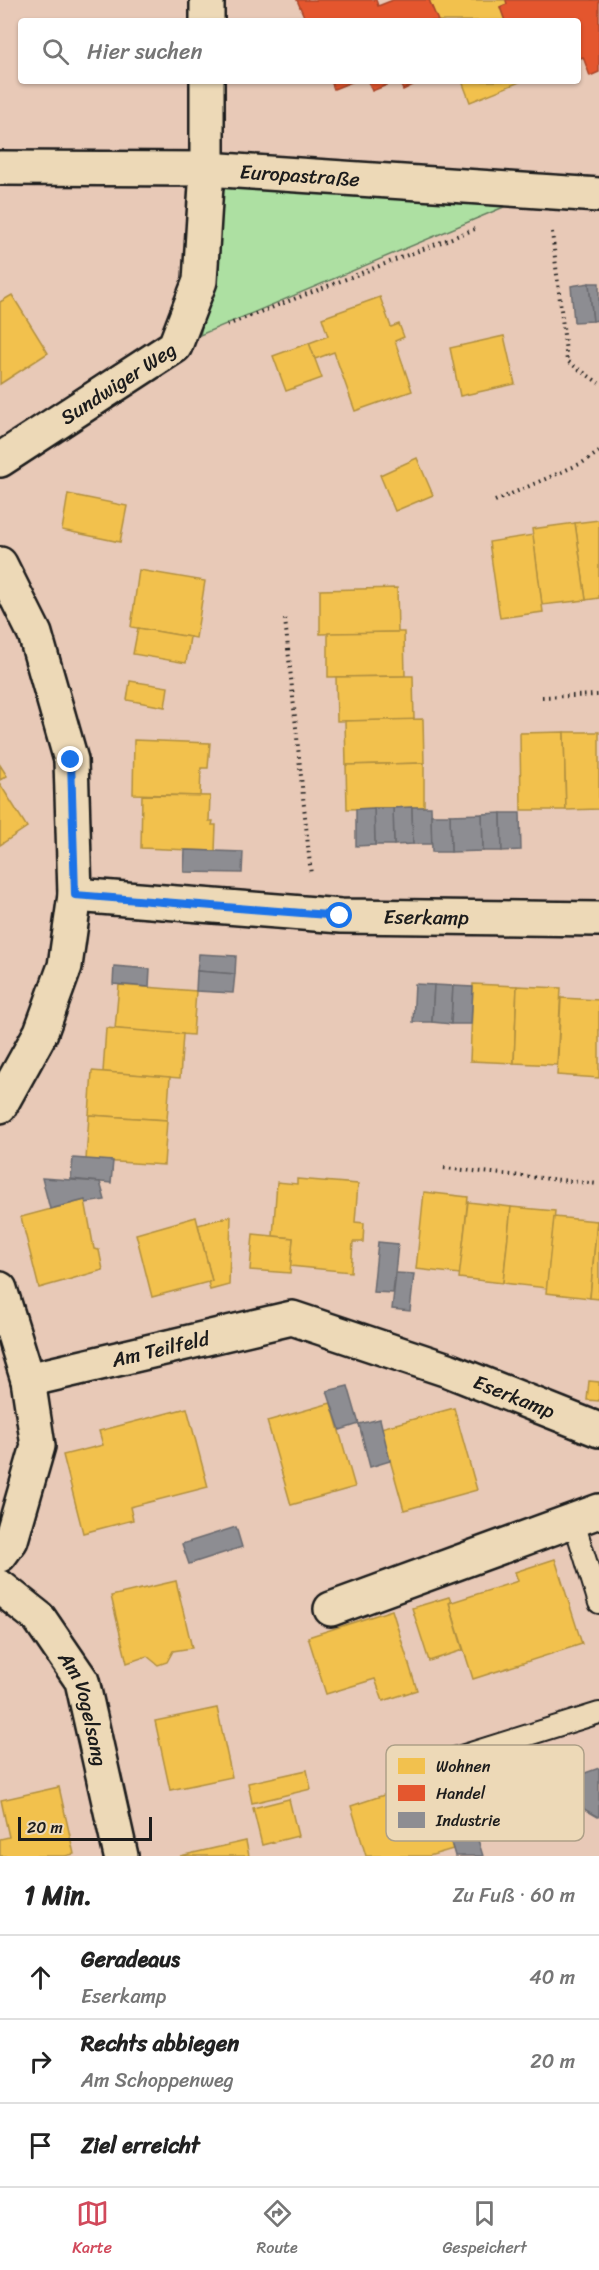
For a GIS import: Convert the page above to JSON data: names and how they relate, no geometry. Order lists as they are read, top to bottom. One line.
{"streets":{"street":["Europastraße","Sundwiger Weg","Eserkamp","Am Teilfeld","Am Vogelsang"]},"crossings":[["Europastraße","Sundwiger Weg"],["Eserkamp","Am Teilfeld"]],"legend":["Wohnen","Handel","Industrie"],"scale_bar":"20 m","page":{"search":"Hier suchen","scale":"20 m","heading":["1 Min.","Zu Fuß · 60 m"],"list":[["Geradeaus","Eserkamp","40 m"],["Rechts abbiegen","Am Schoppenweg","20 m"],"Ziel erreicht"],"nav":["Karte","Route","Gespeichert"]}}
